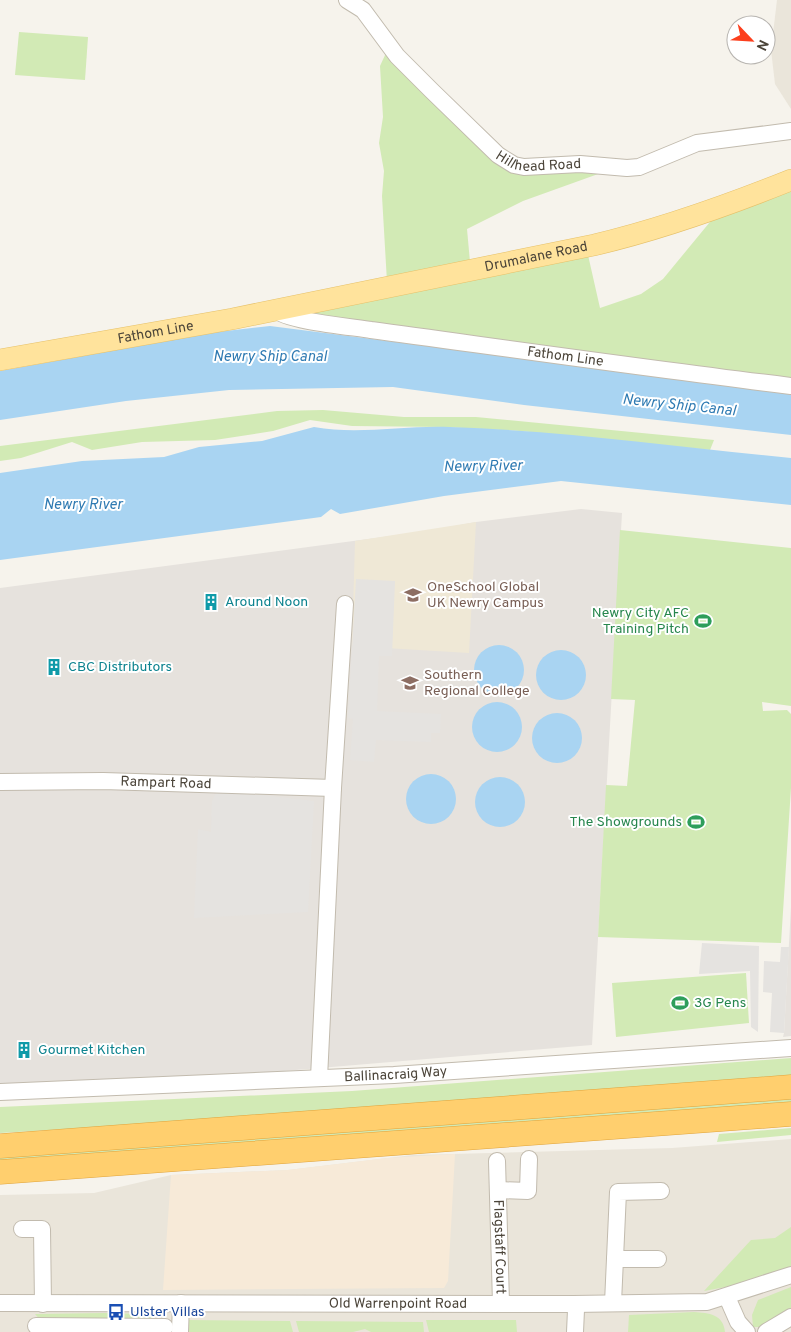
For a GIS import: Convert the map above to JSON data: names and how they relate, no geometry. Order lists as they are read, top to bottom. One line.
{"streets":{"main road":["Drumalane Road","Fathom Line"],"street":["Hillhead Road","Rampart Road","Ballinacraig Way","Flagstaff Court","Old Warrenpoint Road"]},"crossings":[["Drumalane Road","Fathom Line"],["Flagstaff Court","Old Warrenpoint Road"]],"water":["Newry Ship Canal","Newry River"],"places":{"school or university":["OneSchool Global UK Newry Campus","Southern Regional College"],"building":["Around Noon","CBC Distributors","Gourmet Kitchen"],"sports":["Newry City AFC Training Pitch","The Showgrounds","3G Pens"],"bus stop":["Ulster Villas"]},"north":"bottom right"}
